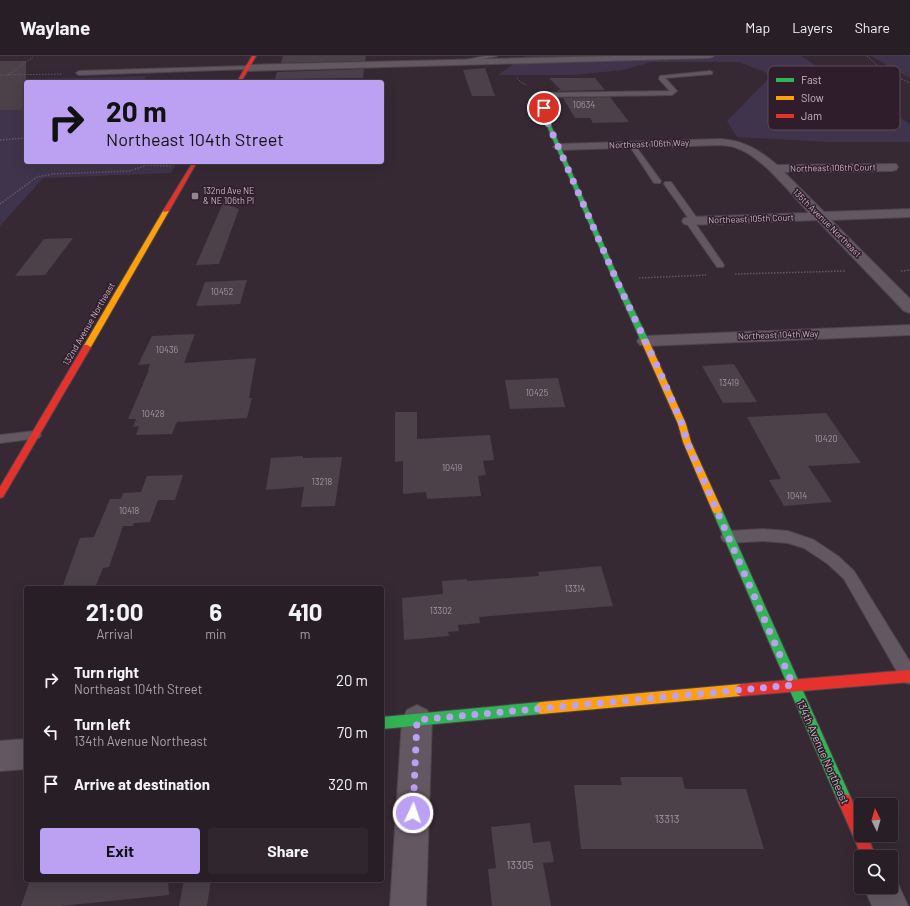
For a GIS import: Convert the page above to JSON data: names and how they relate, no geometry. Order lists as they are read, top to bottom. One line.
{"streets":{"street":["Northeast 106th Way","Northeast 106th Court","Northeast 105th Court","135th Avenue Northeast","132nd Avenue Northeast","Northeast 104th Way","134th Avenue Northeast"]},"crossings":[["Northeast 106th Way","135th Avenue Northeast"],["Northeast 106th Way","134th Avenue Northeast"],["Northeast 106th Court","135th Avenue Northeast"],["Northeast 105th Court","135th Avenue Northeast"],["Northeast 104th Way","134th Avenue Northeast"]],"places":{"transit":["132nd Ave NE & NE 106th Pl"]},"house_numbers":["10634","10452","10436","13419","10425","10428","10420","10419","13218","10414","10418","13314","13302","13313","13305"],"legend":["Fast","Slow","Jam"],"north":"top","page":{"header":"Waylane","nav":["Map","Layers","Share"],"turn":["20 m","Northeast 104th Street"],"eta":["21:00","Arrival","6","min","410","m"],"list":[{"name":"Turn right","note":"Northeast 104th Street","value":"20 m"},{"name":"Turn left","note":"134th Avenue Northeast","value":"70 m"},{"name":"Arrive at destination","value":"320 m"}],"buttons":["Exit","Share"]}}
